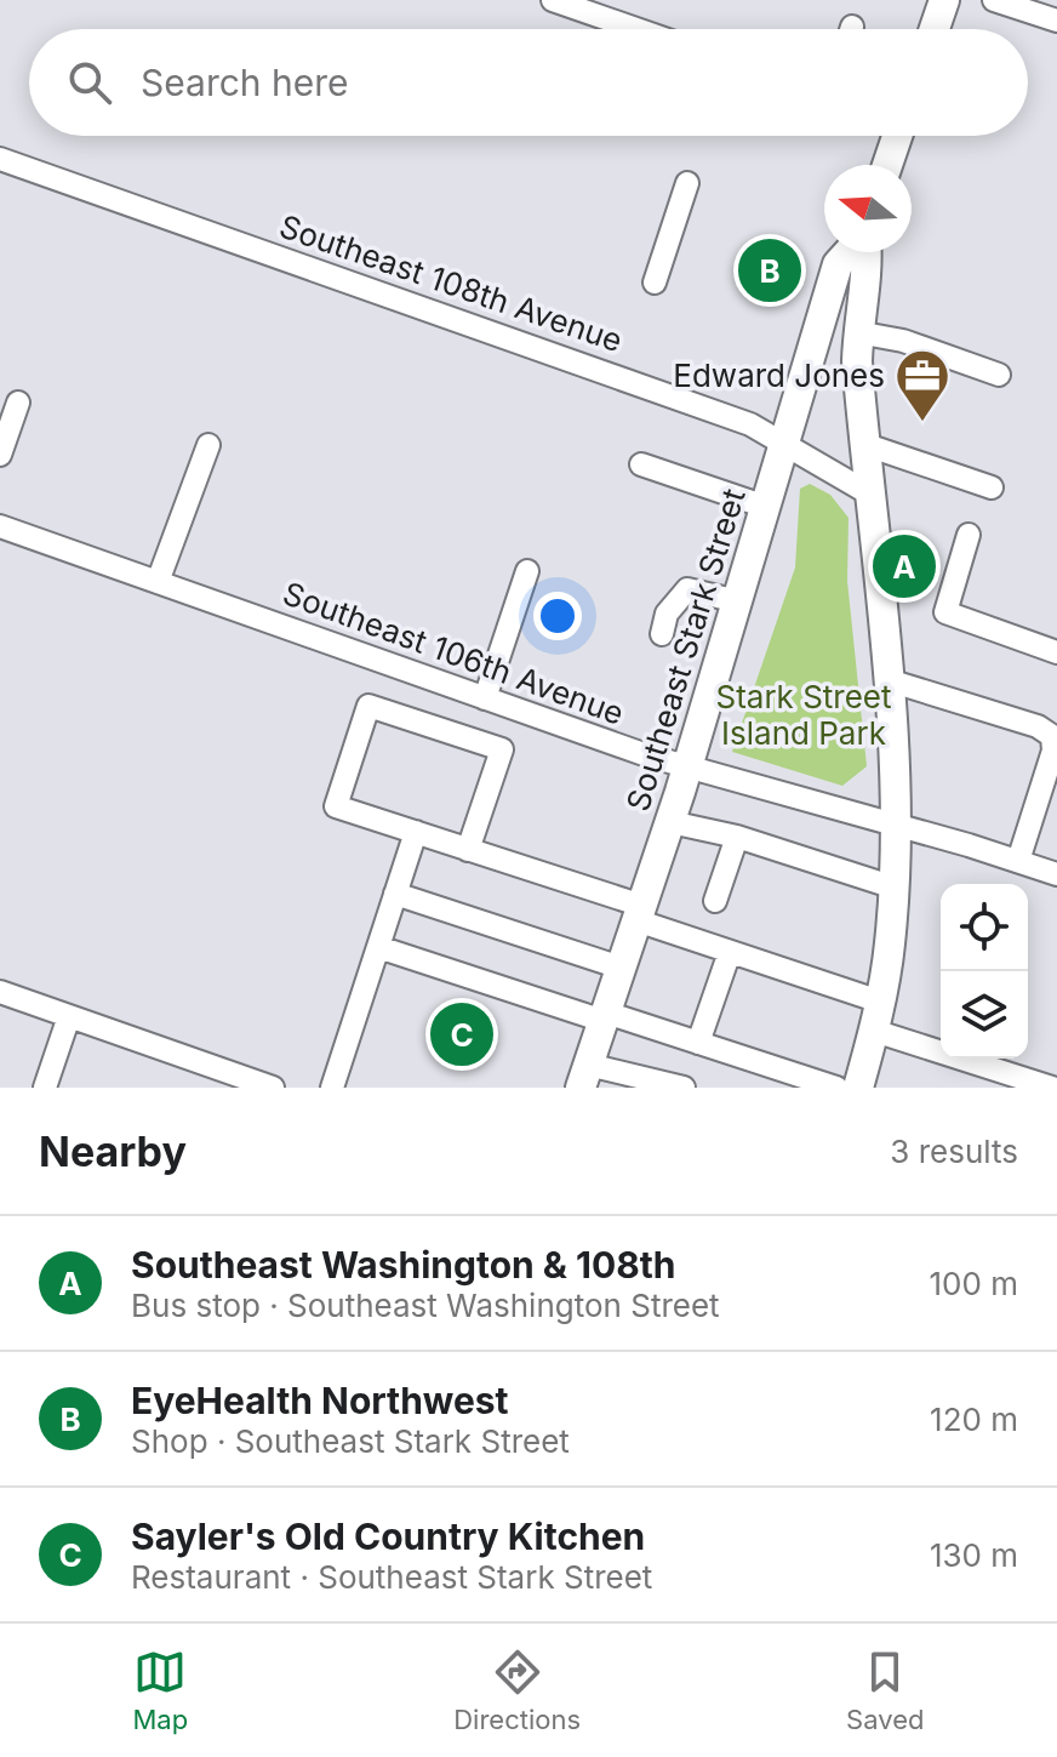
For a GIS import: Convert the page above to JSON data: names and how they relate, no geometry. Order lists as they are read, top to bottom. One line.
{"streets":{"main road":["Southeast Stark Street"],"street":["Southeast 108th Avenue","Southeast 106th Avenue"]},"crossings":[["Southeast 108th Avenue","Southeast Stark Street"],["Southeast Stark Street","Southeast 106th Avenue"]],"parks":["Stark Street Island Park"],"places":{"office":["Edward Jones"]},"north":"left","page":{"search":"Search here","pins":["B","A","C"],"heading":["Nearby","3 results"],"list":[{"mark":"A","name":"Southeast Washington & 108th","note":"Bus stop · Southeast Washington Street","value":"100 m"},{"mark":"B","name":"EyeHealth Northwest","note":"Shop · Southeast Stark Street","value":"120 m"},{"mark":"C","name":"Sayler's Old Country Kitchen","note":"Restaurant · Southeast Stark Street","value":"130 m"}],"nav":["Map","Directions","Saved"]}}
